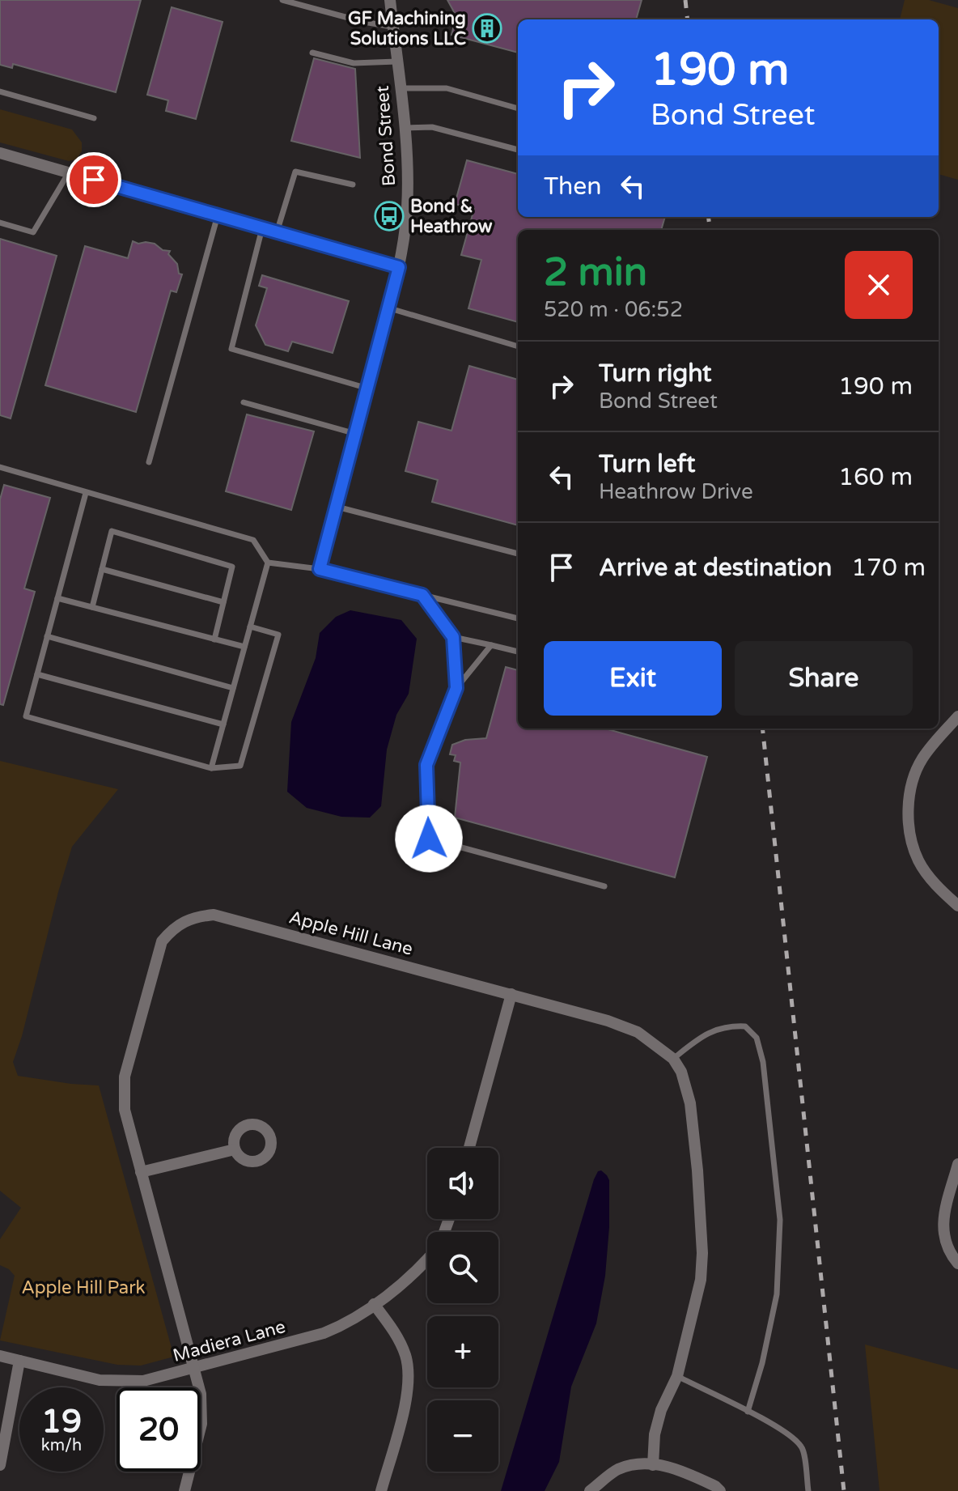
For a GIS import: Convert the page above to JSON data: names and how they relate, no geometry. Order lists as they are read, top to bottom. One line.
{"streets":{"street":["Bond Street","Apple Hill Lane","Madiera Lane"]},"crossings":[["Apple Hill Lane","Madiera Lane"]],"parks":["Apple Hill Park"],"places":{"building":["GF Machining Solutions LLC"],"bus stop":["Bond & Heathrow"]},"page":{"turn":["190 m","Bond Street"],"then":"Then","heading":["2 min","520 m · 06:52"],"list":[{"name":"Turn right","note":"Bond Street","value":"190 m"},{"name":"Turn left","note":"Heathrow Drive","value":"160 m"},{"name":"Arrive at destination","value":"170 m"}],"buttons":["Exit","Share"],"map_buttons":["+","−"],"speed":"19 km/h","limit":"20"}}
